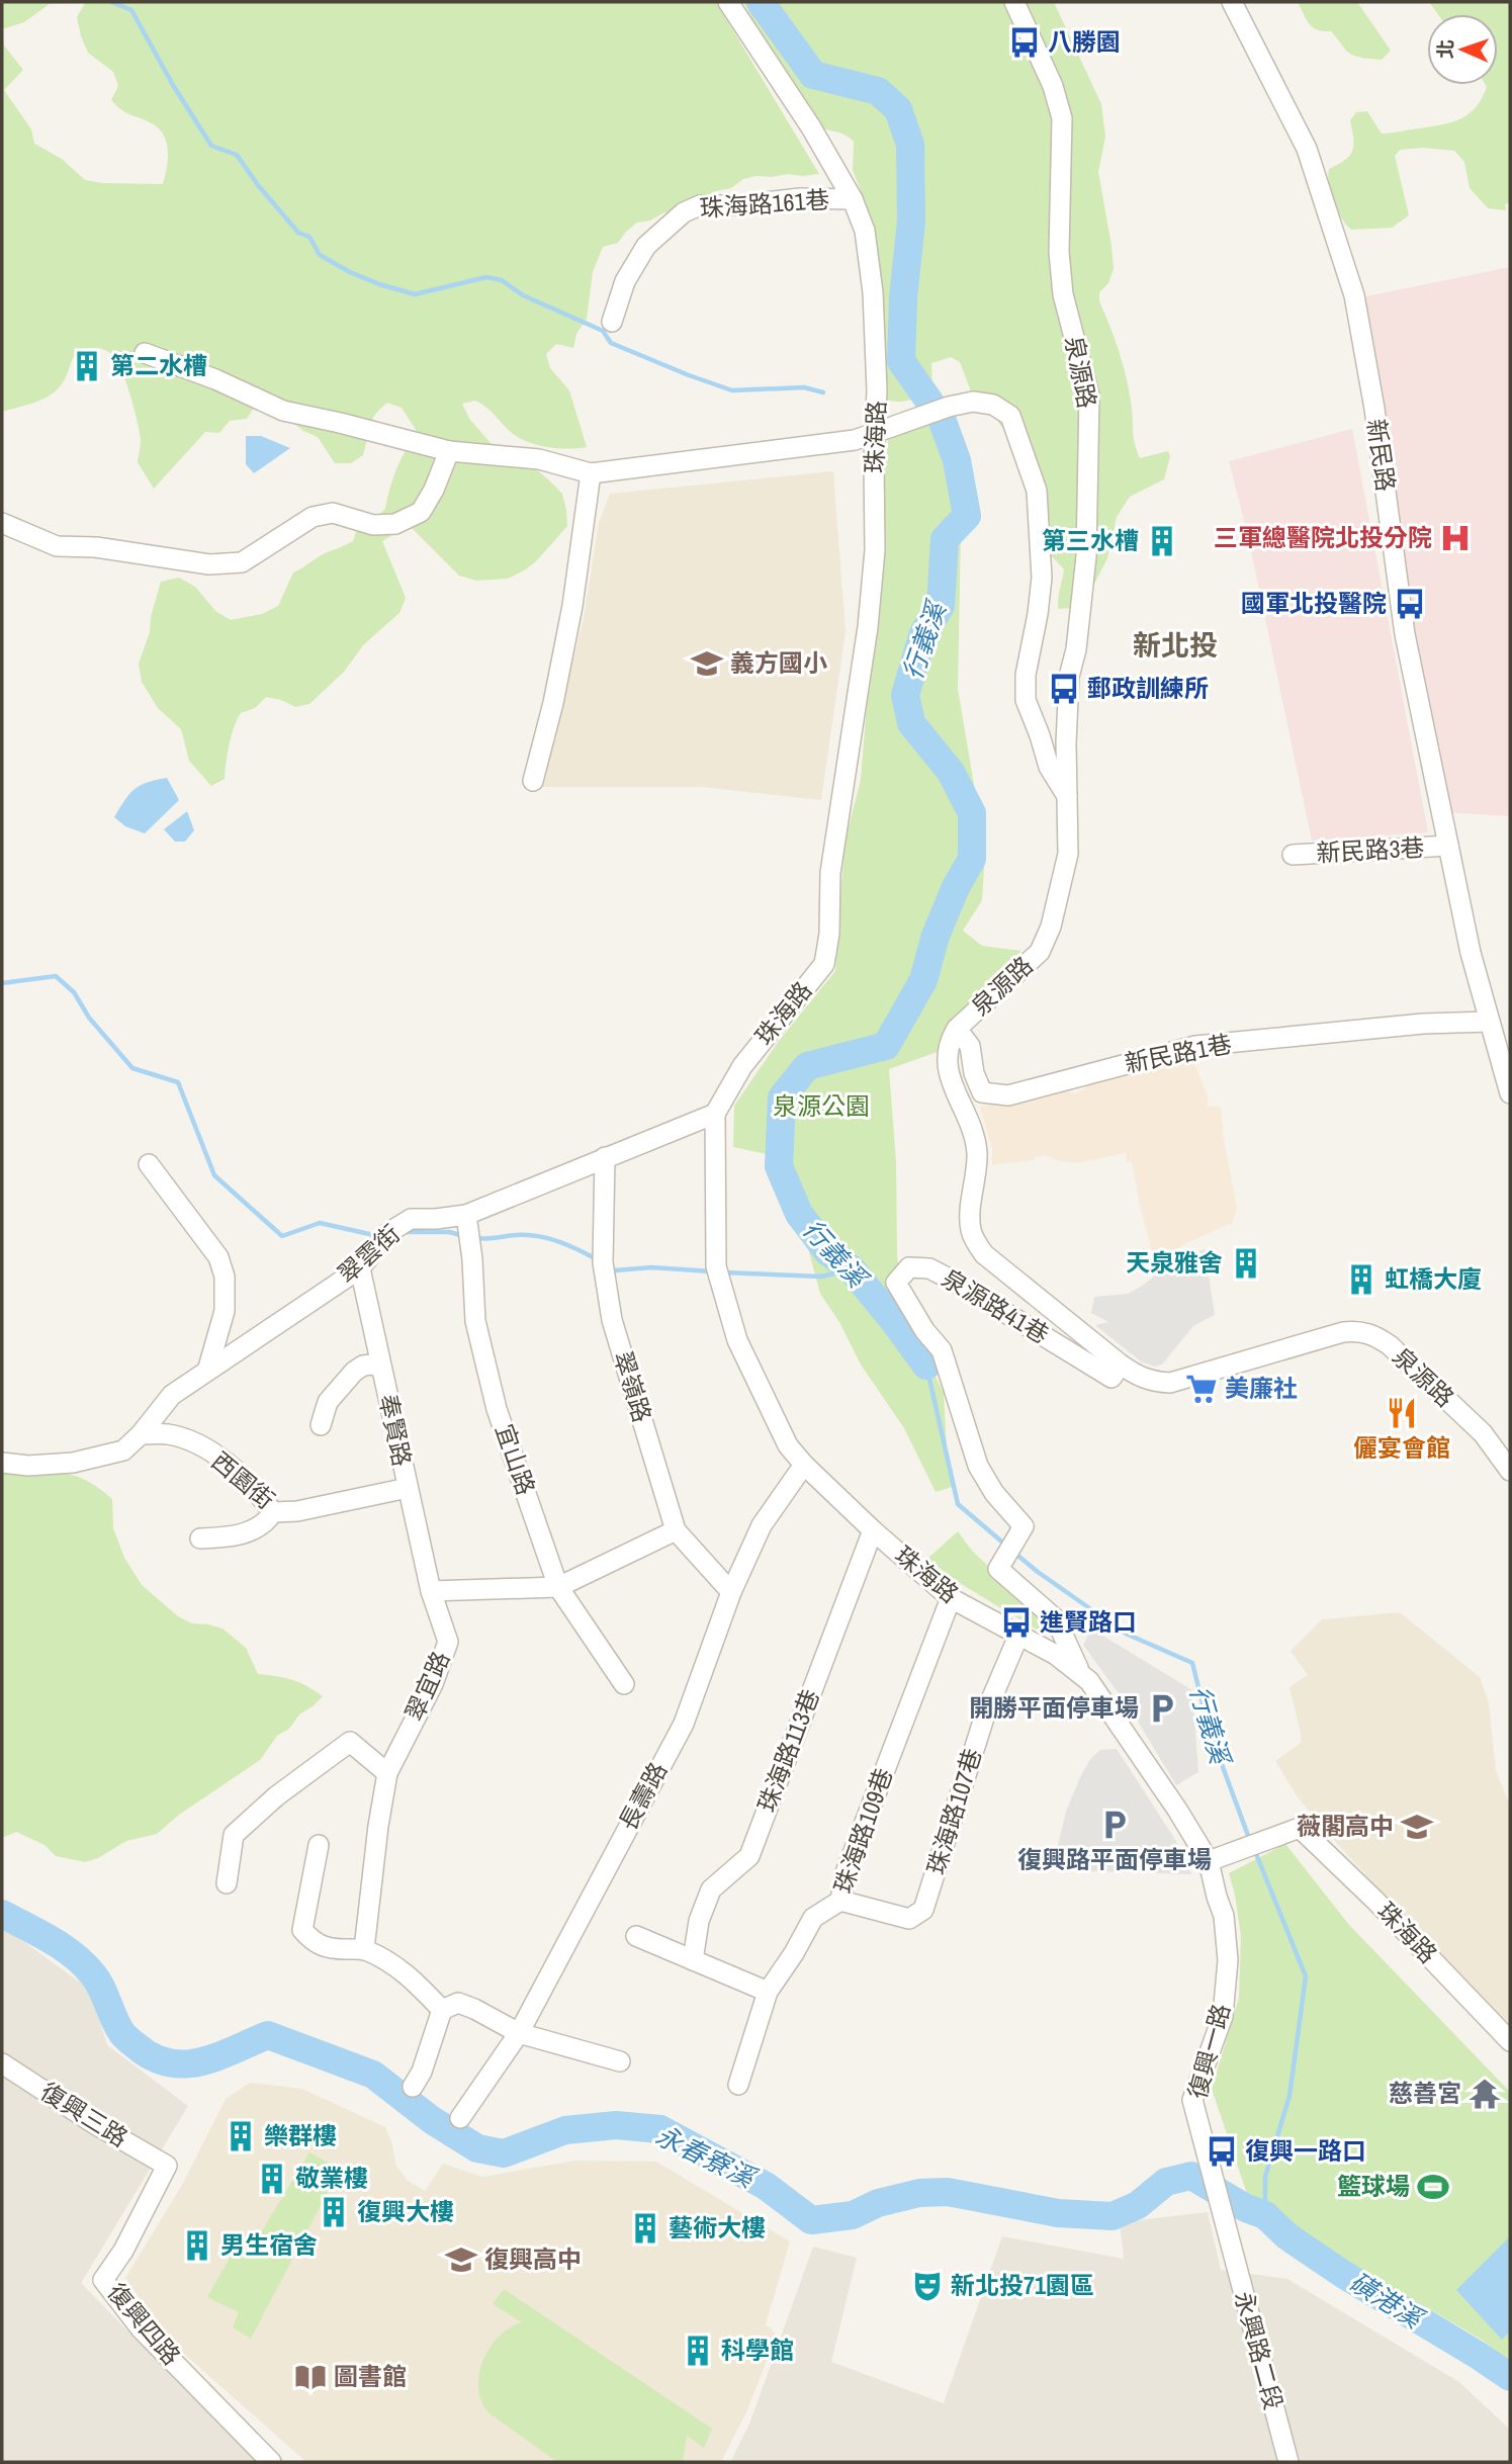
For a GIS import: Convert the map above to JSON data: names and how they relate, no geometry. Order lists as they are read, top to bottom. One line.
{"streets":{"street":["珠海路161巷","泉源路","珠海路","新民路","新民路3巷","新民路1巷","翠雲街","泉源路41巷","翠嶺路","奉賢路","宜山路","西園街","翠宜路","珠海路113巷","長壽路","珠海路107巷","珠海路109巷","復興一路","復興三路","復興四路","永興路二段"]},"crossings":[["珠海路161巷","珠海路"],["泉源路","新民路1巷"],["泉源路","泉源路41巷"],["珠海路","翠雲街"],["珠海路","泉源路41巷"],["珠海路","珠海路113巷"],["珠海路","長壽路"],["珠海路","珠海路107巷"],["珠海路","珠海路109巷"],["珠海路","復興一路"],["新民路","新民路3巷"],["新民路","新民路1巷"],["翠雲街","翠嶺路"],["翠雲街","奉賢路"],["翠雲街","宜山路"],["翠雲街","西園街"],["翠嶺路","長壽路"],["奉賢路","西園街"],["奉賢路","翠宜路"],["珠海路107巷","珠海路109巷"],["復興一路","永興路二段"],["復興三路","復興四路"]],"districts":["新北投"],"water":["行義溪","永春寮溪","磺港溪"],"parks":["泉源公園"],"places":{"bus stop":["八勝園","國軍北投醫院","郵政訓練所","進賢路口","復興一路口"],"building":["第二水槽","第三水槽","天泉雅舍","虹橋大廈","樂群樓","敬業樓","復興大樓","藝術大樓","男生宿舍","科學館"],"hospital":["三軍總醫院北投分院"],"school or university":["義方國小","薇閣高中","復興高中"],"supermarket":["美廉社"],"restaurant":["儷宴會館"],"parking":["開勝平面停車場","復興路平面停車場"],"temple":["慈善宮"],"sports":["籃球場"],"theatre":["新北投71園區"],"library":["圖書館"]},"north":"left"}
